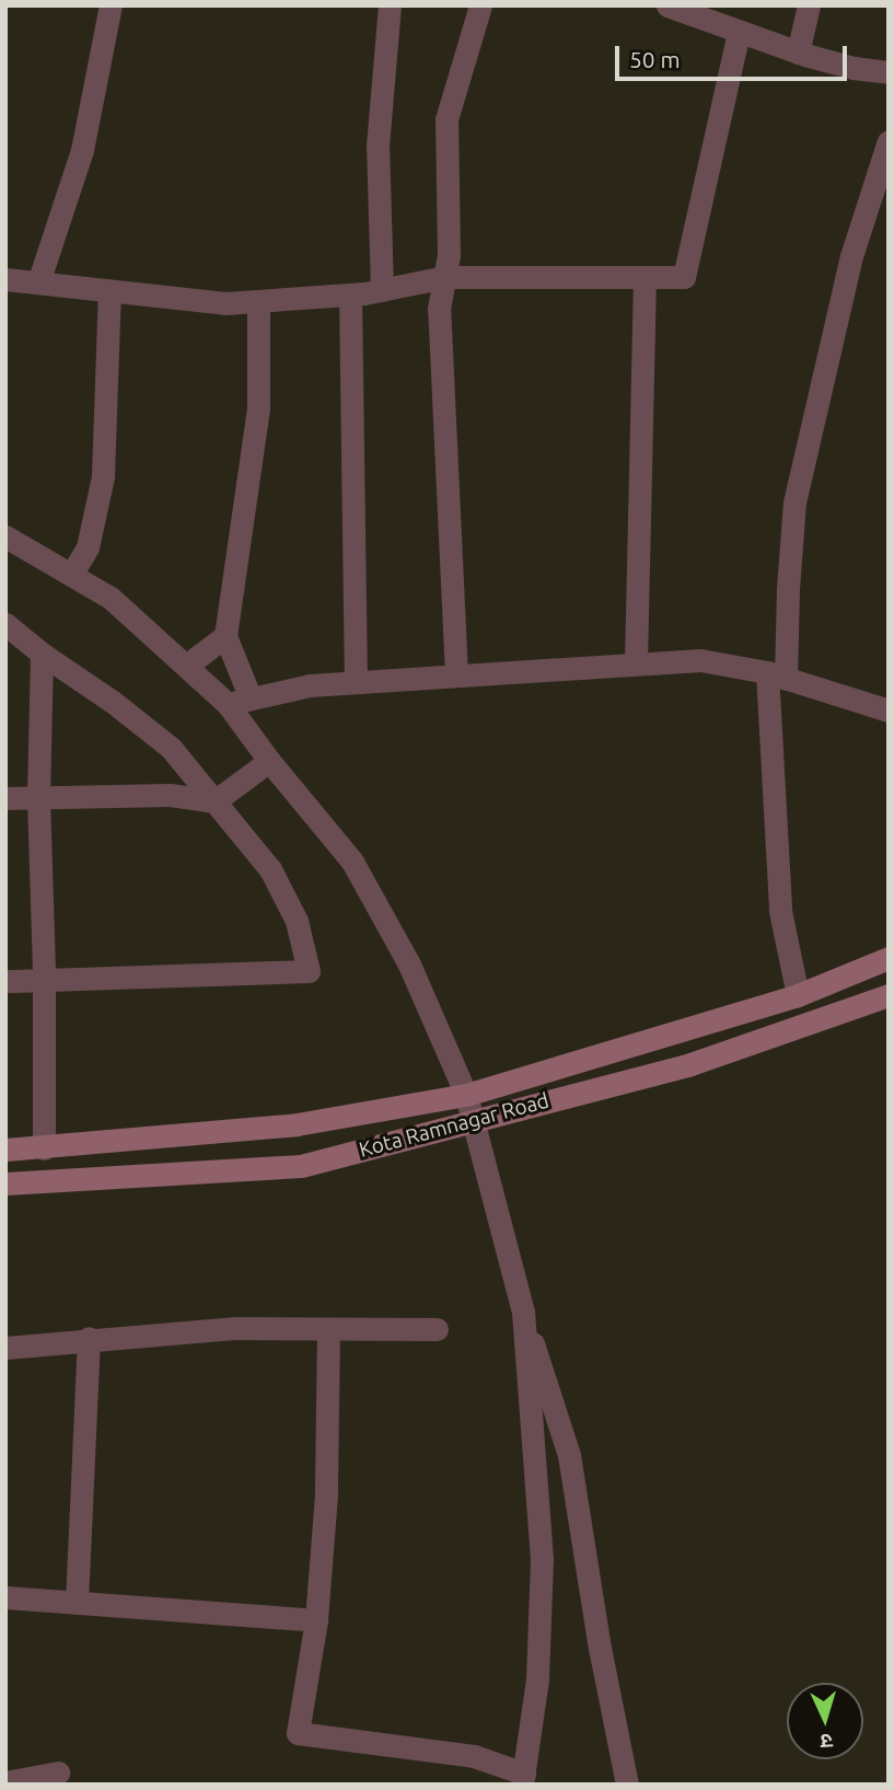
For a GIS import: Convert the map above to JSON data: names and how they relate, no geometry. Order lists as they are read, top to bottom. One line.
{"streets":{"street":["Kota Ramnagar Road"]},"scale_bar":"50 m","north":"bottom"}
